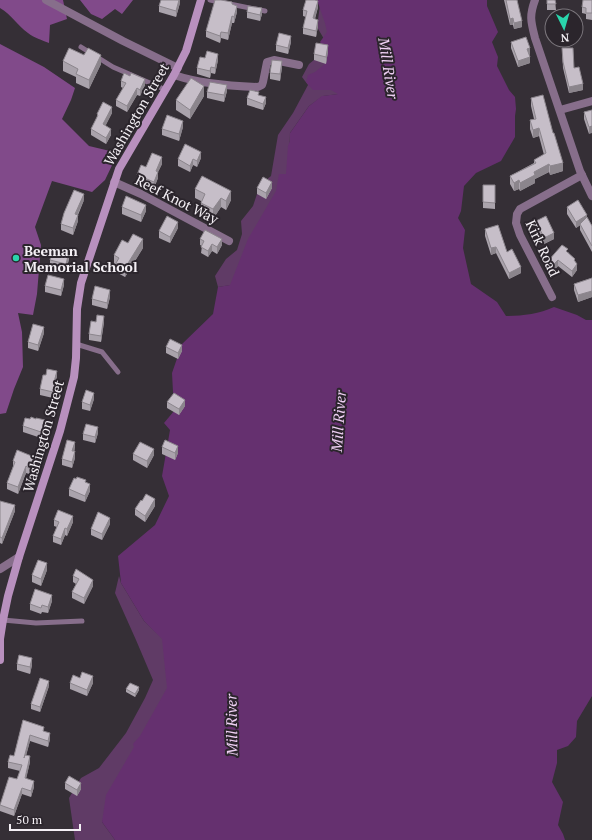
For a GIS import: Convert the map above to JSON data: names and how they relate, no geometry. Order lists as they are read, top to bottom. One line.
{"streets":{"main road":["Washington Street"],"street":["Reef Knot Way","Kirk Road"]},"crossings":[["Washington Street","Reef Knot Way"]],"water":["Mill River"],"places":["Beeman Memorial School"],"scale_bar":"50 m","north":"bottom"}
